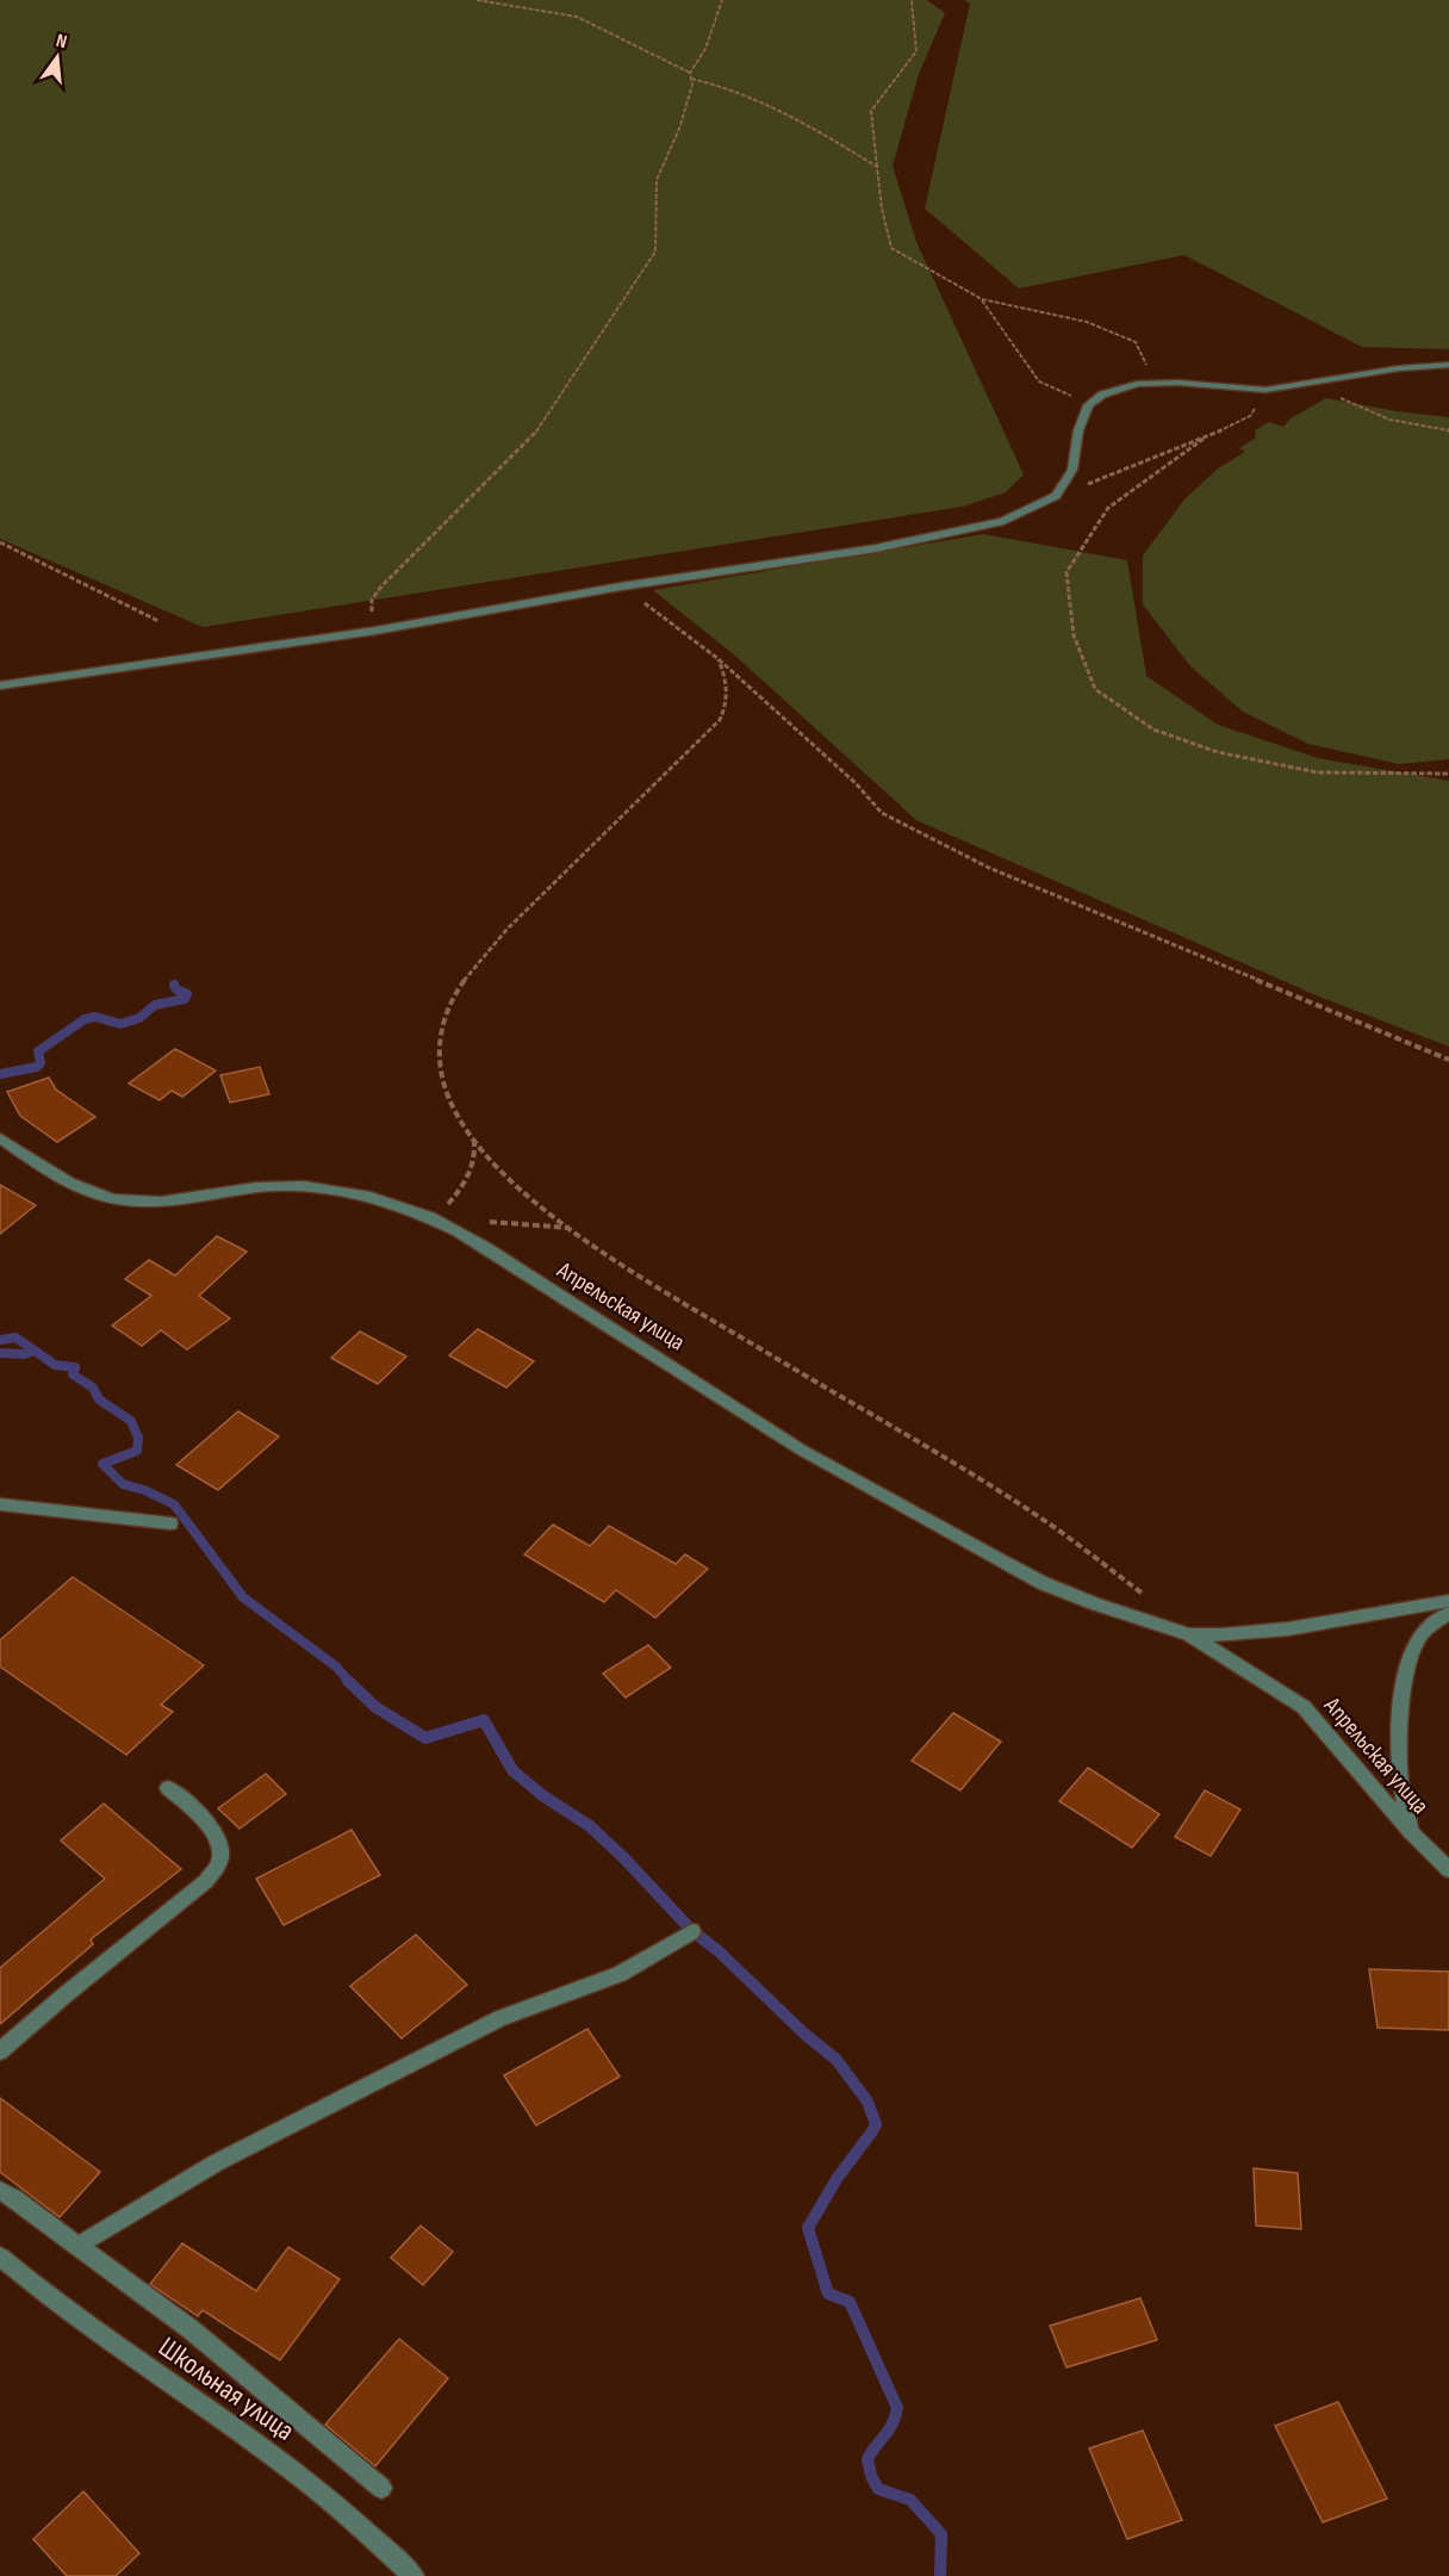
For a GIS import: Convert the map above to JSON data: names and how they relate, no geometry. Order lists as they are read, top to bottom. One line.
{"streets":{"street":["Апрельская улица","Школьная улица"]},"north":"top"}
